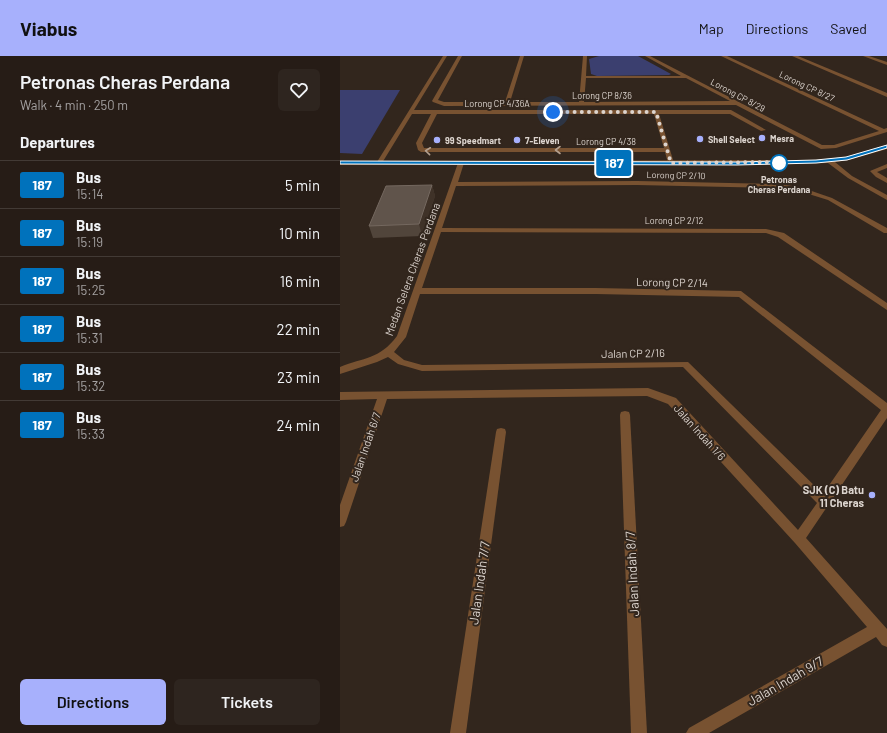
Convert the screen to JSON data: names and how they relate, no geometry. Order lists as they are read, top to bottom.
{
  "streets": {
    "street": [
      "Lorong CP 8/27",
      "Lorong CP 8/36",
      "Lorong CP 8/29",
      "Lorong CP 4/36A",
      "Lorong CP 4/38",
      "Lorong CP 2/10",
      "Lorong CP 2/12",
      "Medan Selera Cheras Perdana",
      "Lorong CP 2/14",
      "Jalan CP 2/16",
      "Jalan Indah 1/6",
      "Jalan Indah 6/7",
      "Jalan Indah 8/7",
      "Jalan Indah 7/7",
      "Jalan Indah 9/7"
    ]
  },
  "crossings": [
    ["Lorong CP 8/27", "Lorong CP 8/29"],
    ["Lorong CP 8/36", "Lorong CP 8/29"],
    ["Lorong CP 4/36A", "Lorong CP 4/38"],
    ["Lorong CP 2/10", "Medan Selera Cheras Perdana"],
    ["Lorong CP 2/12", "Medan Selera Cheras Perdana"],
    ["Medan Selera Cheras Perdana", "Lorong CP 2/14"],
    ["Medan Selera Cheras Perdana", "Jalan CP 2/16"],
    ["Jalan Indah 1/6", "Jalan Indah 6/7"],
    ["Jalan Indah 1/6", "Jalan Indah 9/7"]
  ],
  "places": [
    "Mesra",
    "Shell Select",
    "99 Speedmart",
    "7-Eleven",
    "Petronas Cheras Perdana",
    "SJK (C) Batu 11 Cheras"
  ],
  "lines": ["bus line 187"],
  "page": {
    "header": "Viabus",
    "nav": ["Map", "Directions", "Saved"],
    "heading": [
      ["Petronas Cheras Perdana", "Walk · 4 min · 250 m"],
      "Departures"
    ],
    "on_map": "187",
    "list": [
      {
        "mark": "187",
        "name": "Bus",
        "note": "15:14",
        "value": "5 min"
      },
      {
        "mark": "187",
        "name": "Bus",
        "note": "15:19",
        "value": "10 min"
      },
      {
        "mark": "187",
        "name": "Bus",
        "note": "15:25",
        "value": "16 min"
      },
      {
        "mark": "187",
        "name": "Bus",
        "note": "15:31",
        "value": "22 min"
      },
      {
        "mark": "187",
        "name": "Bus",
        "note": "15:32",
        "value": "23 min"
      },
      {
        "mark": "187",
        "name": "Bus",
        "note": "15:33",
        "value": "24 min"
      }
    ],
    "buttons": ["Directions", "Tickets"]
  }
}
